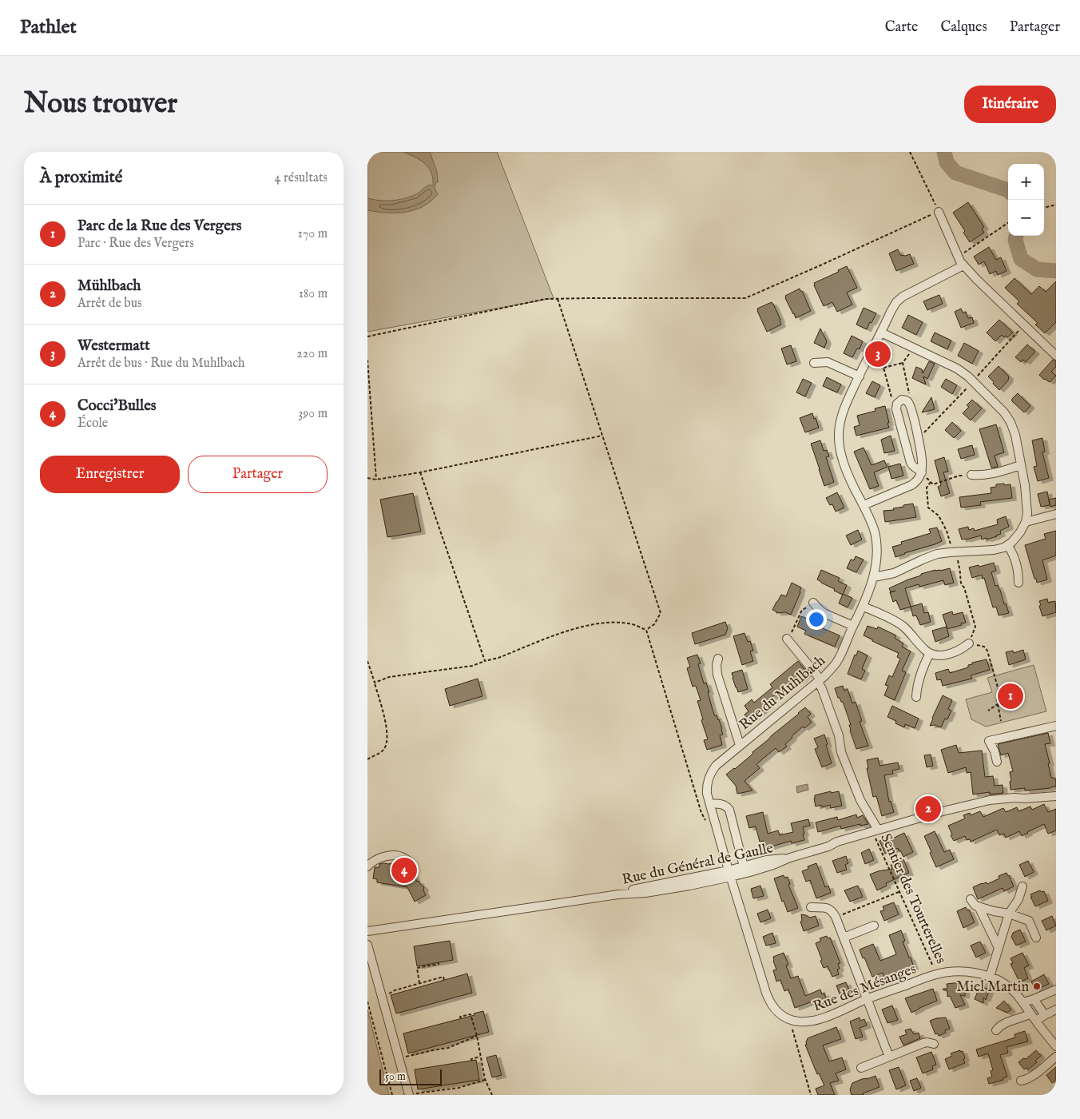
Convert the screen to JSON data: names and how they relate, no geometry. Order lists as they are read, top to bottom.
{
  "streets": {
    "street": ["Rue du Muhlbach", "Rue du Général de Gaulle", "Rue des Mésanges"],
    "path": ["Sentier des Tourterelles"]
  },
  "crossings": [
    ["Rue du Muhlbach", "Rue du Général de Gaulle"],
    ["Rue du Général de Gaulle", "Sentier des Tourterelles"],
    ["Sentier des Tourterelles", "Rue des Mésanges"]
  ],
  "places": ["Miel Martin"],
  "scale_bar": "50 m",
  "page": {
    "header": "Pathlet",
    "nav": ["Carte", "Calques", "Partager"],
    "buttons": [
      "Itinéraire",
      ["Enregistrer", "Partager"]
    ],
    "title": "Nous trouver",
    "heading": ["À proximité", "4 résultats"],
    "map_buttons": ["+", "−"],
    "list": [
      {
        "mark": "1",
        "name": "Parc de la Rue des Vergers",
        "note": "Parc · Rue des Vergers",
        "value": "170 m"
      },
      {
        "mark": "2",
        "name": "Mühlbach",
        "note": "Arrêt de bus",
        "value": "180 m"
      },
      {
        "mark": "3",
        "name": "Westermatt",
        "note": "Arrêt de bus · Rue du Muhlbach",
        "value": "220 m"
      },
      {
        "mark": "4",
        "name": "Cocci'Bulles",
        "note": "École",
        "value": "390 m"
      }
    ],
    "pins": [
      "3",
      "1",
      "2",
      "4"
    ],
    "scale": "50 m"
  }
}
